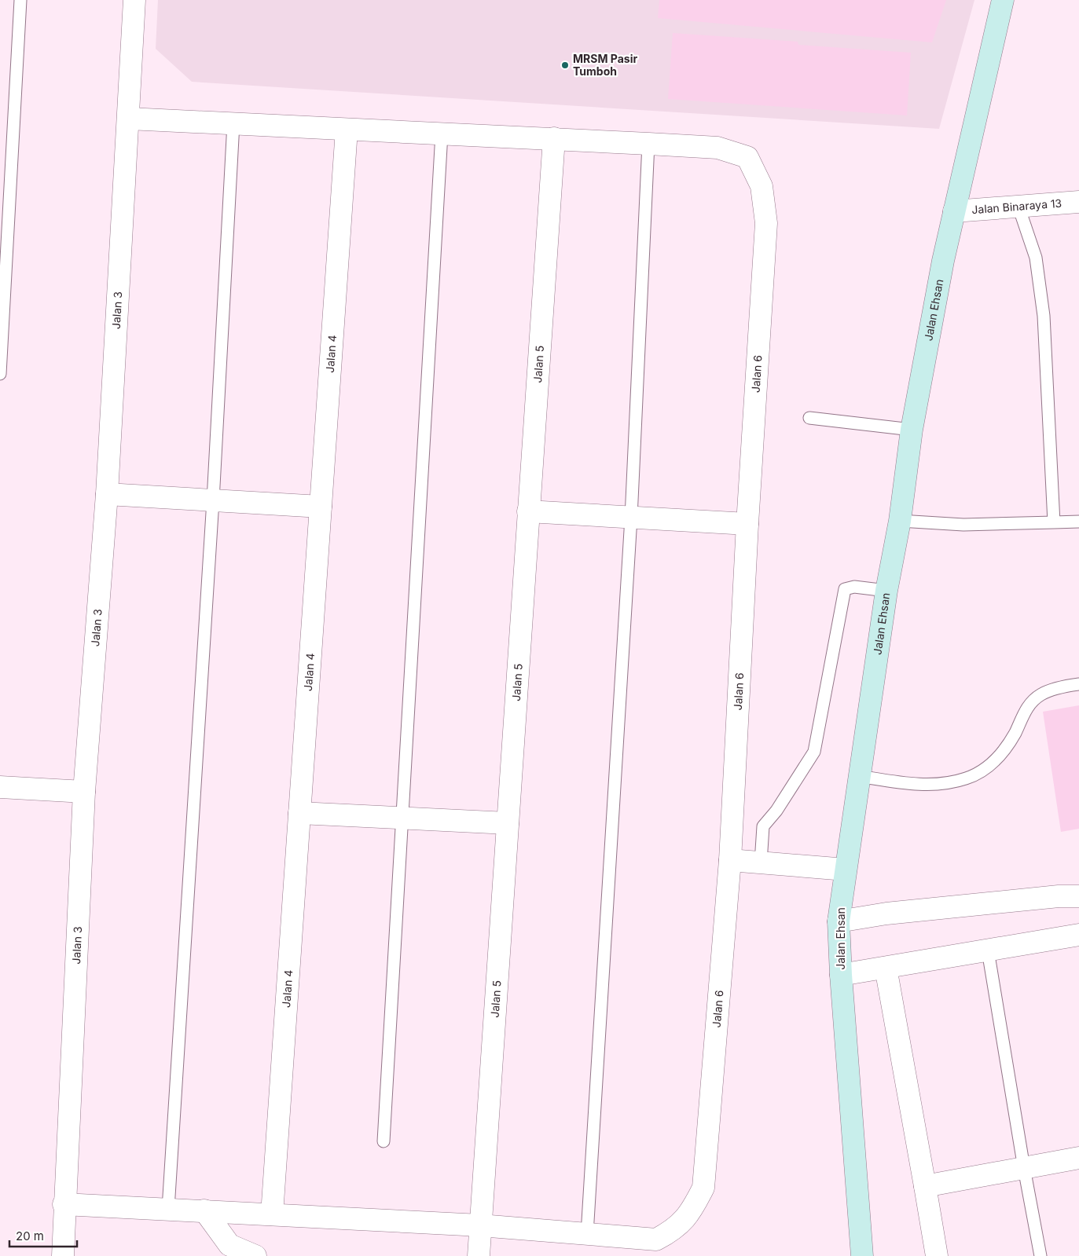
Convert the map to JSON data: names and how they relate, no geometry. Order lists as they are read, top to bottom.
{
  "streets": {
    "main road": ["Jalan Ehsan"],
    "street": [
      "Jalan Binaraya 13",
      "Jalan 3",
      "Jalan 4",
      "Jalan 5",
      "Jalan 6"
    ]
  },
  "crossings": [
    ["Jalan Binaraya 13", "Jalan Ehsan"],
    ["Jalan 3", "Jalan 6"],
    ["Jalan 4", "Jalan 6"],
    ["Jalan 5", "Jalan 6"]
  ],
  "places": ["MRSM Pasir Tumboh"],
  "scale_bar": "20 m"
}
